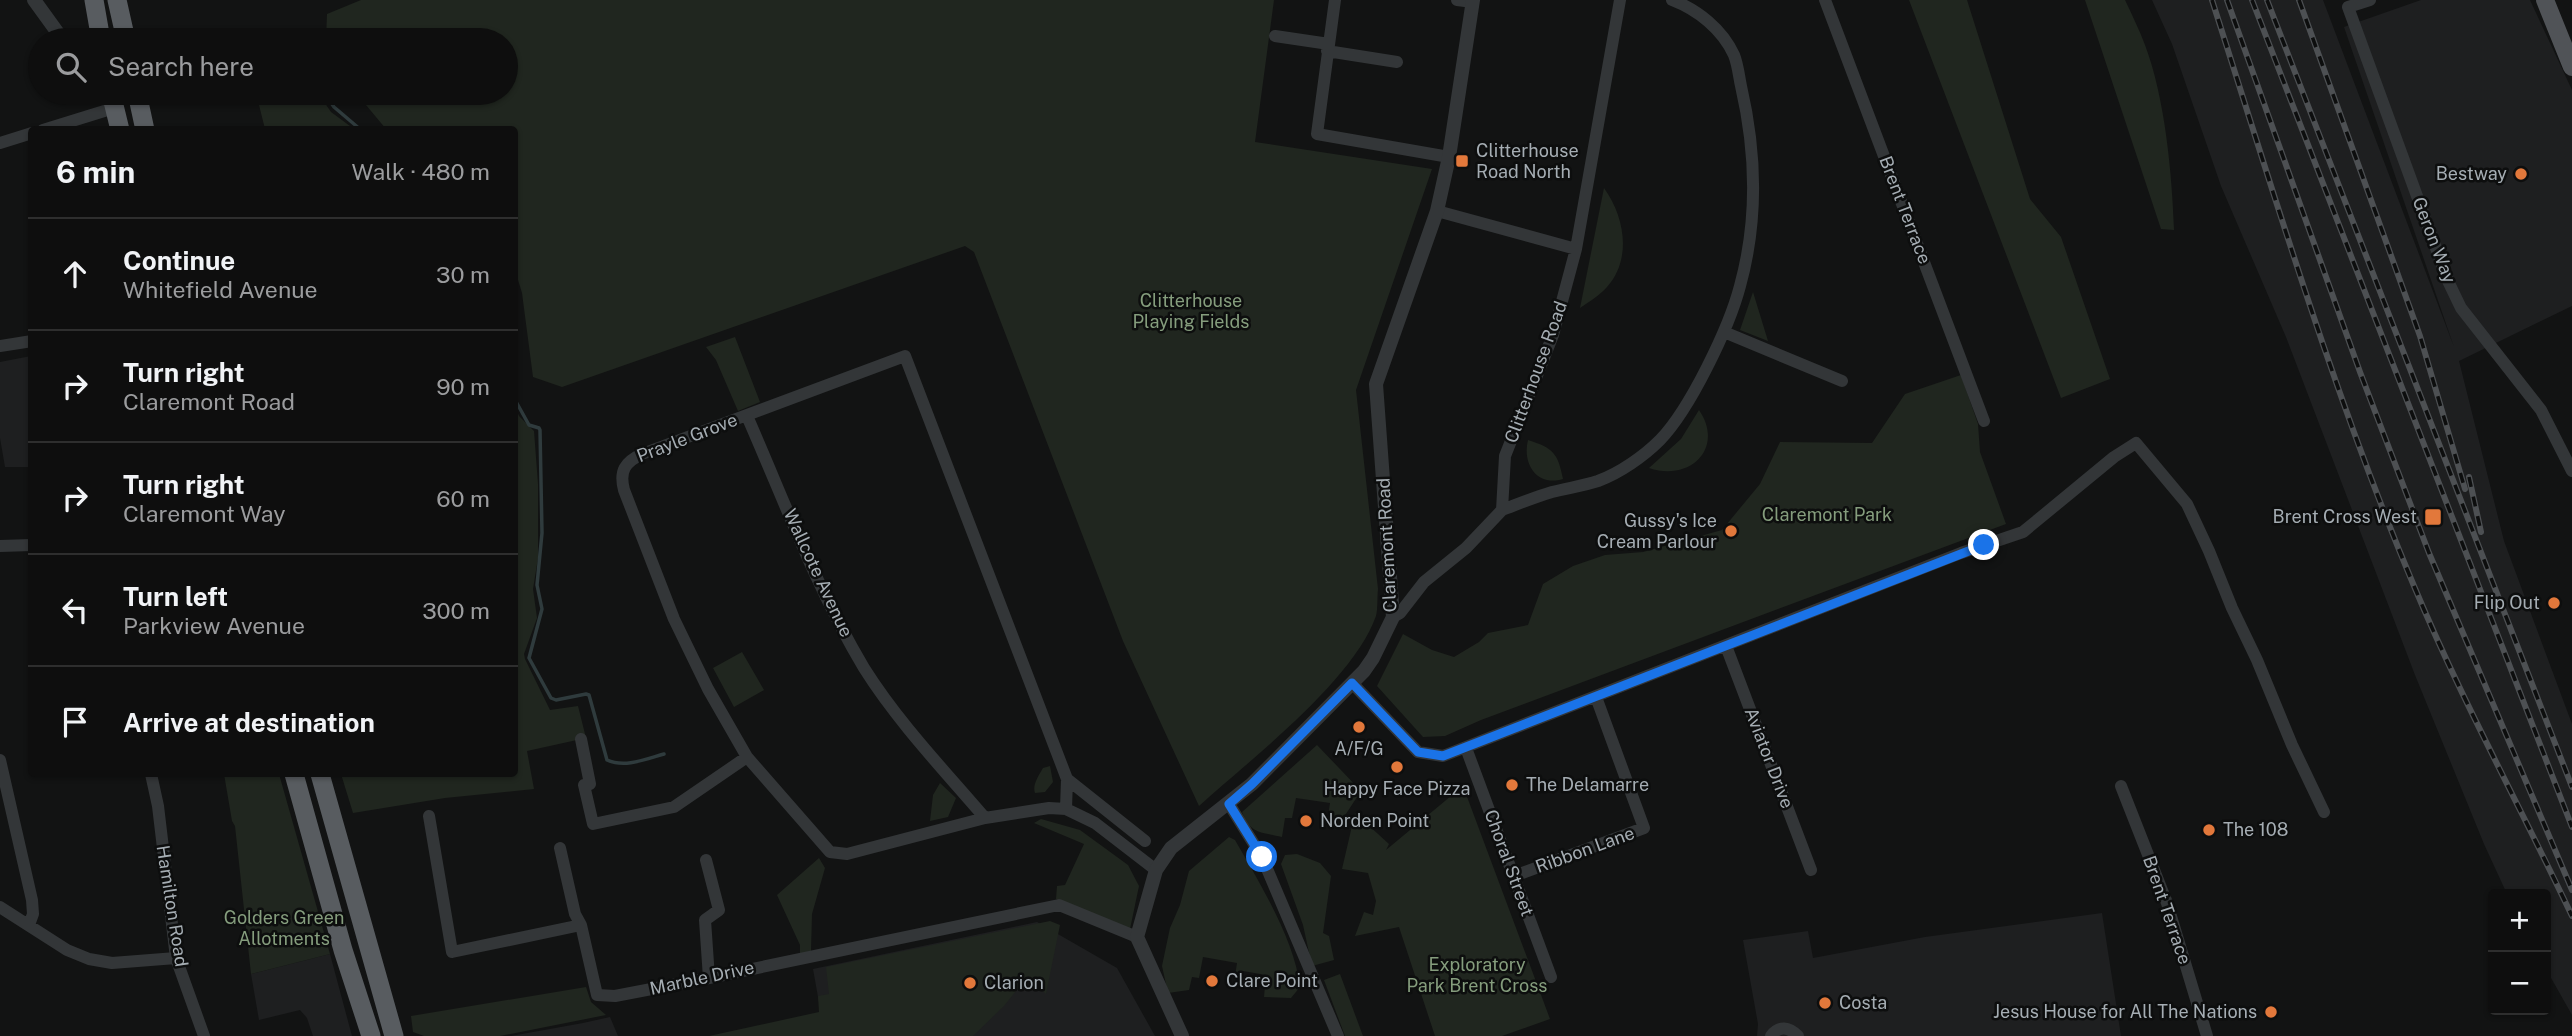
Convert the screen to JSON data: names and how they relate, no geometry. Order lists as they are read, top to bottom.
{
  "streets": {
    "street": [
      "Brent Terrace",
      "Geron Way",
      "Clitterhouse Road",
      "Prayle Grove",
      "Claremont Road",
      "Wallcote Avenue",
      "Aviator Drive",
      "Ribbon Lane",
      "Choral Street",
      "Hamilton Road",
      "Marble Drive"
    ]
  },
  "crossings": [
    ["Prayle Grove", "Claremont Road"],
    ["Prayle Grove", "Wallcote Avenue"],
    ["Claremont Road", "Marble Drive"],
    ["Ribbon Lane", "Choral Street"]
  ],
  "parks": [
    "Clitterhouse Playing Fields",
    "Claremont Park",
    "Golders Green Allotments",
    "Exploratory Park Brent Cross"
  ],
  "places": {
    "transit": ["Clitterhouse Road North", "Brent Cross West"],
    "other": [
      "Bestway",
      "Gussy's Ice Cream Parlour",
      "Flip Out",
      "A/F/G",
      "Happy Face Pizza",
      "The Delamarre",
      "Norden Point",
      "The 108",
      "Clare Point",
      "Clarion",
      "Costa",
      "Jesus House for All The Nations"
    ]
  },
  "page": {
    "search": "Search here",
    "heading": ["6 min", "Walk · 480 m"],
    "list": [
      ["Continue", "Whitefield Avenue", "30 m"],
      ["Turn right", "Claremont Road", "90 m"],
      ["Turn right", "Claremont Way", "60 m"],
      ["Turn left", "Parkview Avenue", "300 m"],
      "Arrive at destination"
    ],
    "map_buttons": ["+", "−"]
  }
}
